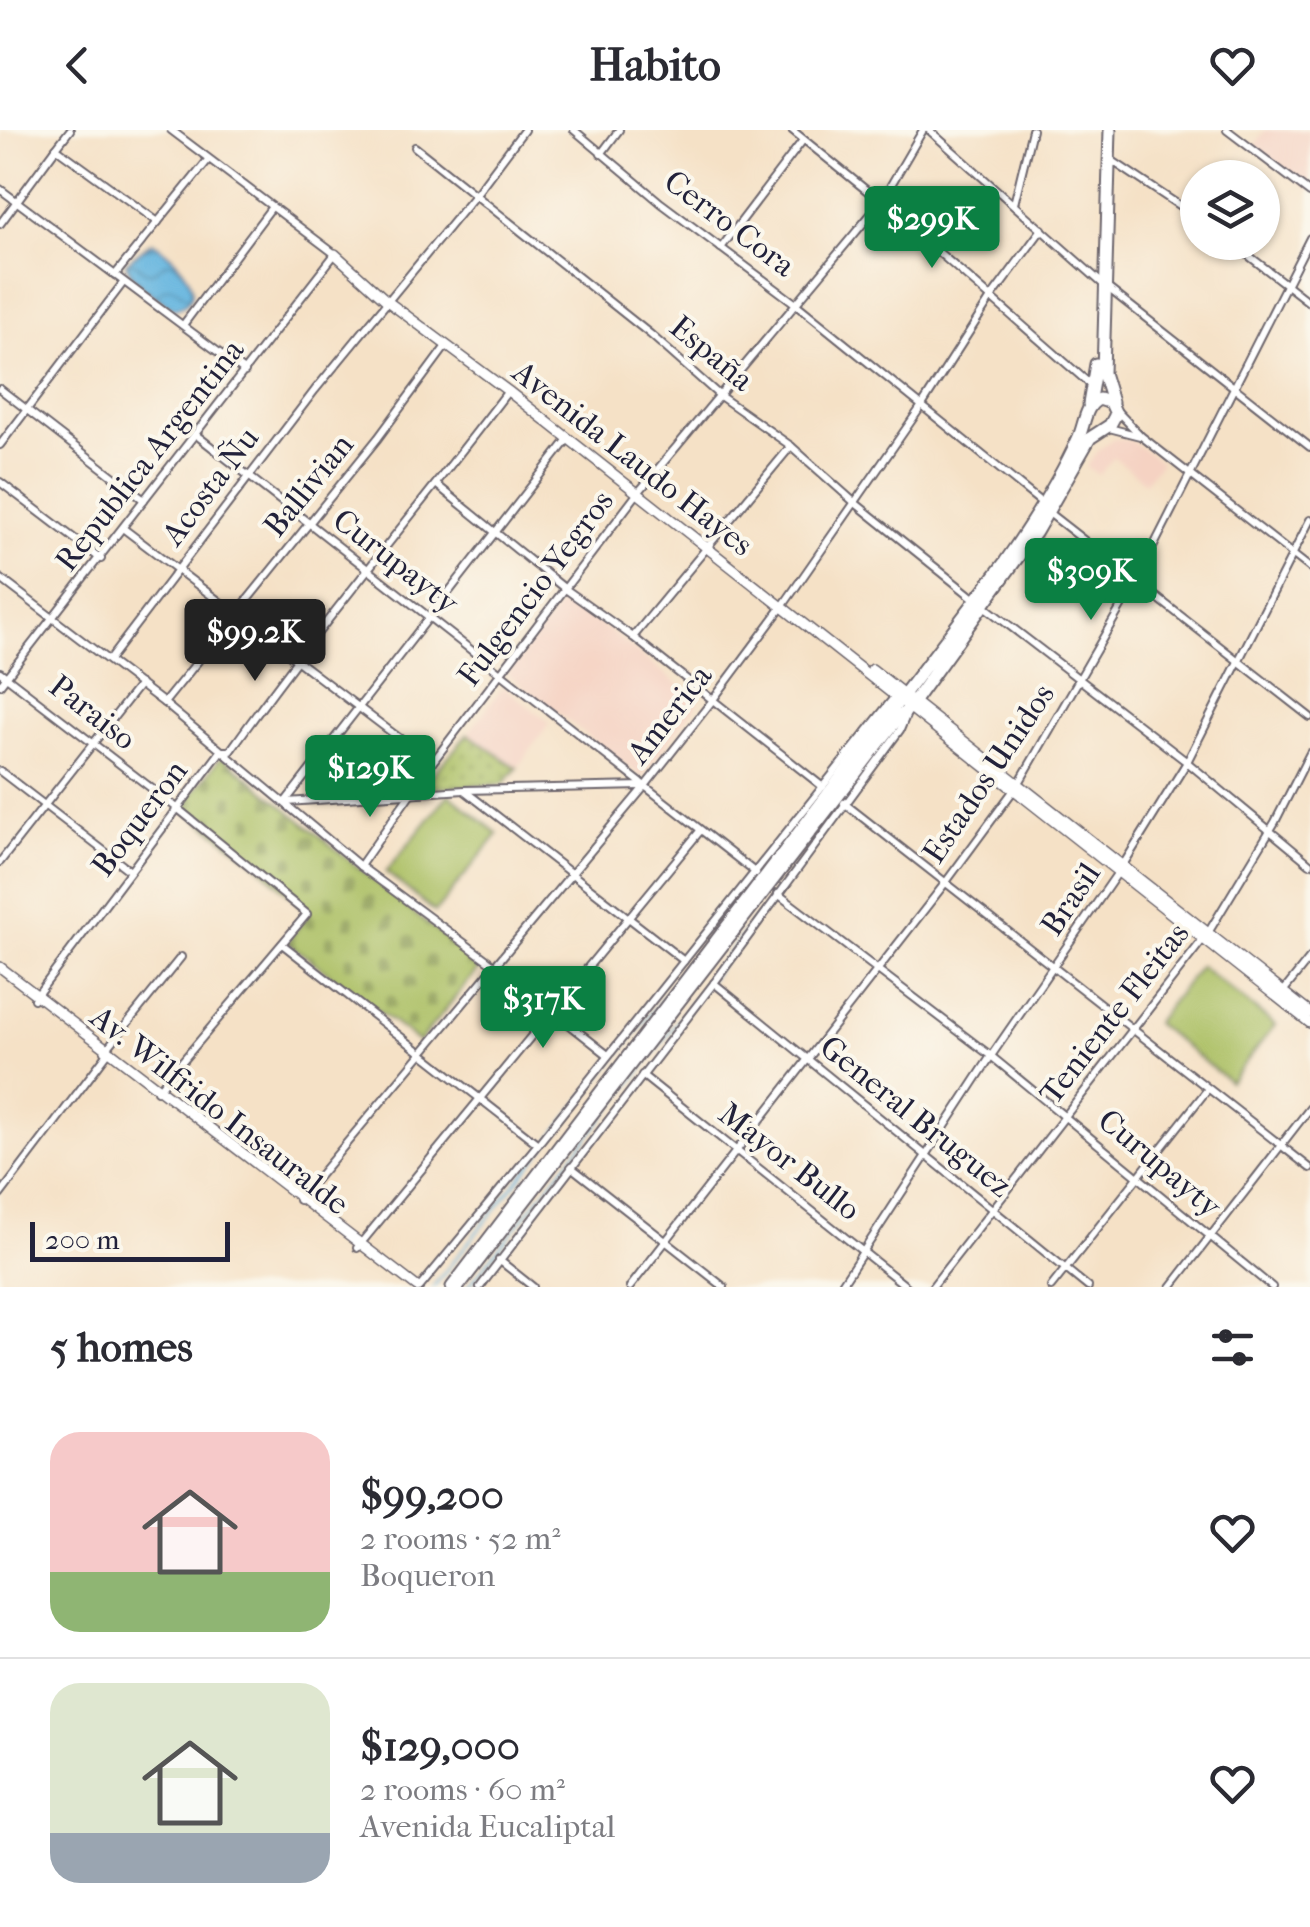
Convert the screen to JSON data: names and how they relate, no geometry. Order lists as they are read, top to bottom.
{
  "streets": {
    "street": [
      "Cerro Cora",
      "España",
      "Republica Argentina",
      "Avenida Laudo Hayes",
      "Ballivian",
      "Acosta Ñu",
      "Curupayty",
      "Fulgencio Yegros",
      "Paraiso",
      "America",
      "Estados Unidos",
      "Boqueron",
      "Brasil",
      "Teniente Fleitas",
      "Av. Wilfrido Insauralde",
      "General Bruguez",
      "Mayor Bullo"
    ]
  },
  "crossings": [
    ["Cerro Cora", "Fulgencio Yegros"],
    ["Cerro Cora", "America"],
    ["Cerro Cora", "Estados Unidos"],
    ["Cerro Cora", "Brasil"],
    ["España", "Acosta Ñu"],
    ["España", "Fulgencio Yegros"],
    ["España", "America"],
    ["España", "Estados Unidos"],
    ["España", "Brasil"],
    ["España", "Teniente Fleitas"],
    ["Republica Argentina", "Avenida Laudo Hayes"],
    ["Republica Argentina", "Curupayty"],
    ["Republica Argentina", "Paraiso"],
    ["Avenida Laudo Hayes", "Ballivian"],
    ["Avenida Laudo Hayes", "Acosta Ñu"],
    ["Avenida Laudo Hayes", "Fulgencio Yegros"],
    ["Avenida Laudo Hayes", "America"],
    ["Avenida Laudo Hayes", "Boqueron"],
    ["Ballivian", "Curupayty"],
    ["Acosta Ñu", "Curupayty"],
    ["Curupayty", "Fulgencio Yegros"],
    ["Curupayty", "America"],
    ["Curupayty", "Estados Unidos"],
    ["Curupayty", "Boqueron"],
    ["Curupayty", "Brasil"],
    ["Curupayty", "Teniente Fleitas"],
    ["Paraiso", "Boqueron"],
    ["America", "Av. Wilfrido Insauralde"],
    ["Estados Unidos", "General Bruguez"],
    ["Estados Unidos", "Mayor Bullo"],
    ["Boqueron", "Av. Wilfrido Insauralde"],
    ["Brasil", "General Bruguez"],
    ["Brasil", "Mayor Bullo"],
    ["Teniente Fleitas", "General Bruguez"]
  ],
  "scale_bar": "200 m",
  "page": {
    "header": "Habito",
    "price": [
      "$299K",
      "$309K",
      "$99.2K",
      "$129K",
      "$317K"
    ],
    "scale": "200 m",
    "heading": "5 homes",
    "list": [
      {
        "name": "$99,200",
        "note": "2 rooms · 52 m² · Boqueron"
      },
      {
        "name": "$129,000",
        "note": "2 rooms · 60 m² · Avenida Eucaliptal"
      }
    ]
  }
}
